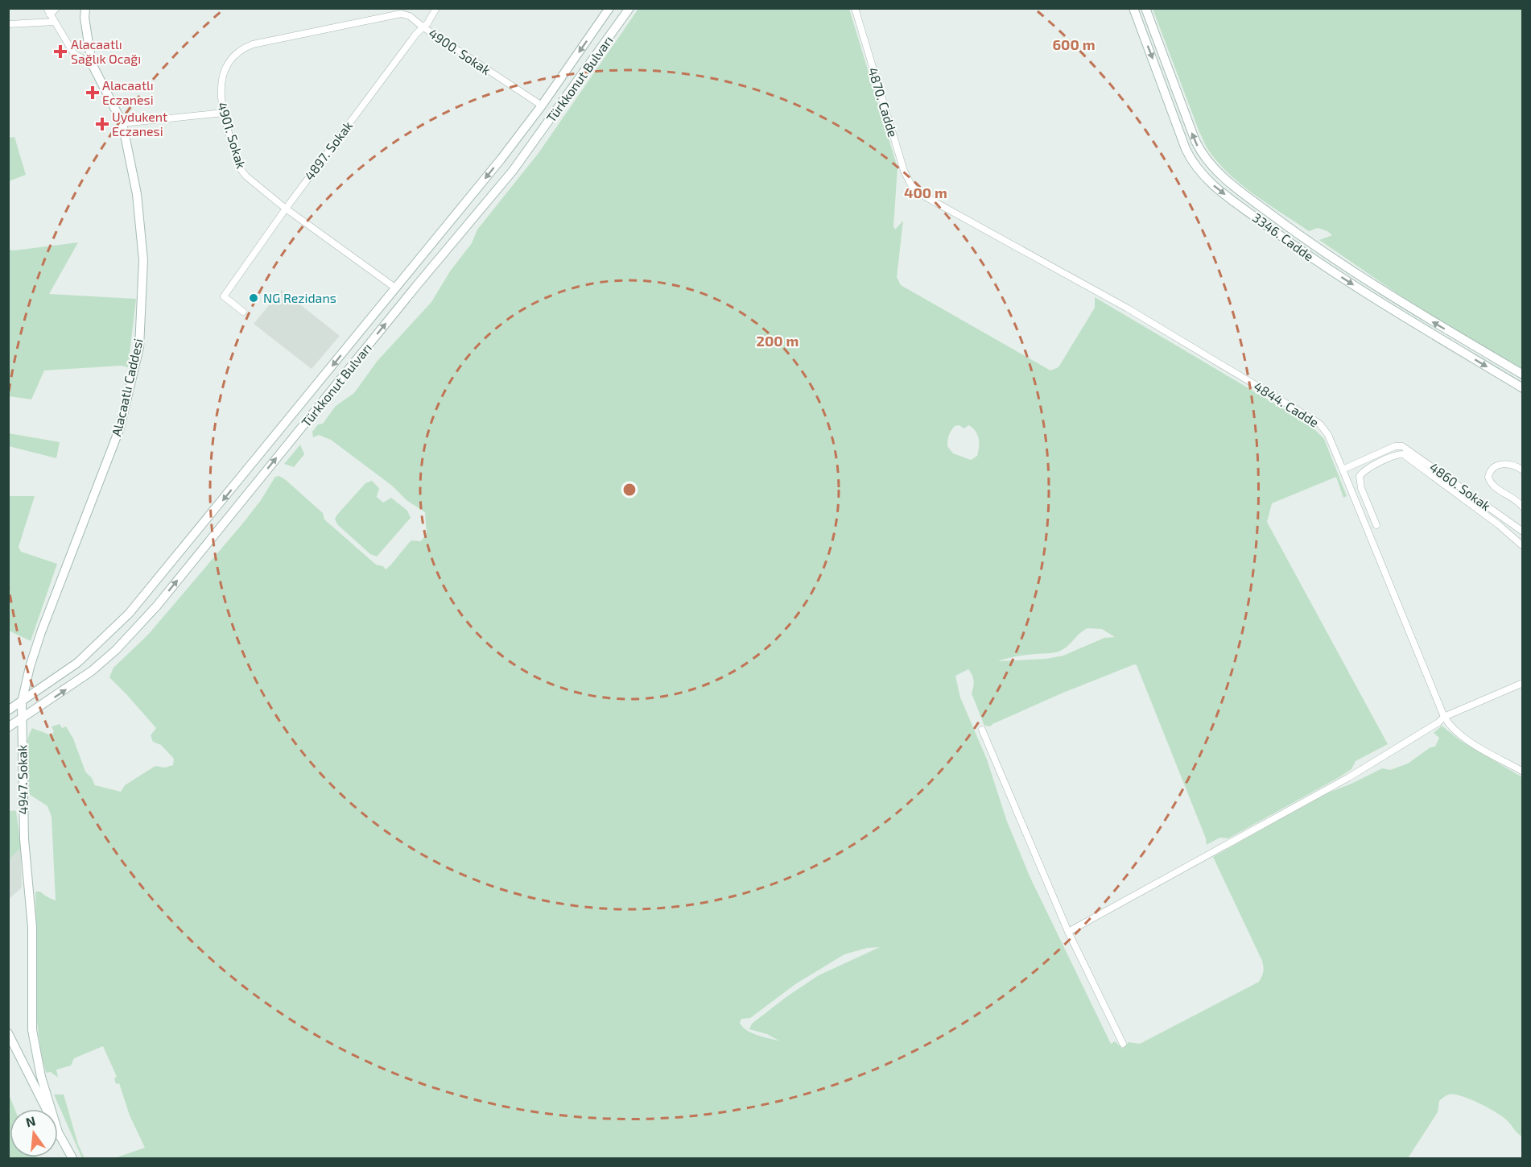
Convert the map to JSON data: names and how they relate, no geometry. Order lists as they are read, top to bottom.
{
  "streets": {
    "street": [
      "4900. Sokak",
      "Türkkonut Bulvarı",
      "4870. Cadde",
      "4901. Sokak",
      "4897. Sokak",
      "3346. Cadde",
      "Alacaatlı Caddesi",
      "4844. Cadde",
      "4860. Sokak",
      "4947. Sokak"
    ]
  },
  "crossings": [
    ["4900. Sokak", "Türkkonut Bulvarı"],
    ["4900. Sokak", "4901. Sokak"],
    ["4900. Sokak", "4897. Sokak"],
    ["Türkkonut Bulvarı", "4901. Sokak"],
    ["Türkkonut Bulvarı", "Alacaatlı Caddesi"],
    ["Türkkonut Bulvarı", "4947. Sokak"],
    ["4870. Cadde", "4844. Cadde"],
    ["4901. Sokak", "4897. Sokak"],
    ["Alacaatlı Caddesi", "4947. Sokak"],
    ["4844. Cadde", "4860. Sokak"]
  ],
  "places": {
    "health": ["Alacaatlı Sağlık Ocağı", "Alacaatlı Eczanesi", "Uydukent Eczanesi"],
    "other": ["NG Rezidans"]
  },
  "north": "top",
  "rings": ["600 m", "400 m", "200 m"]
}
